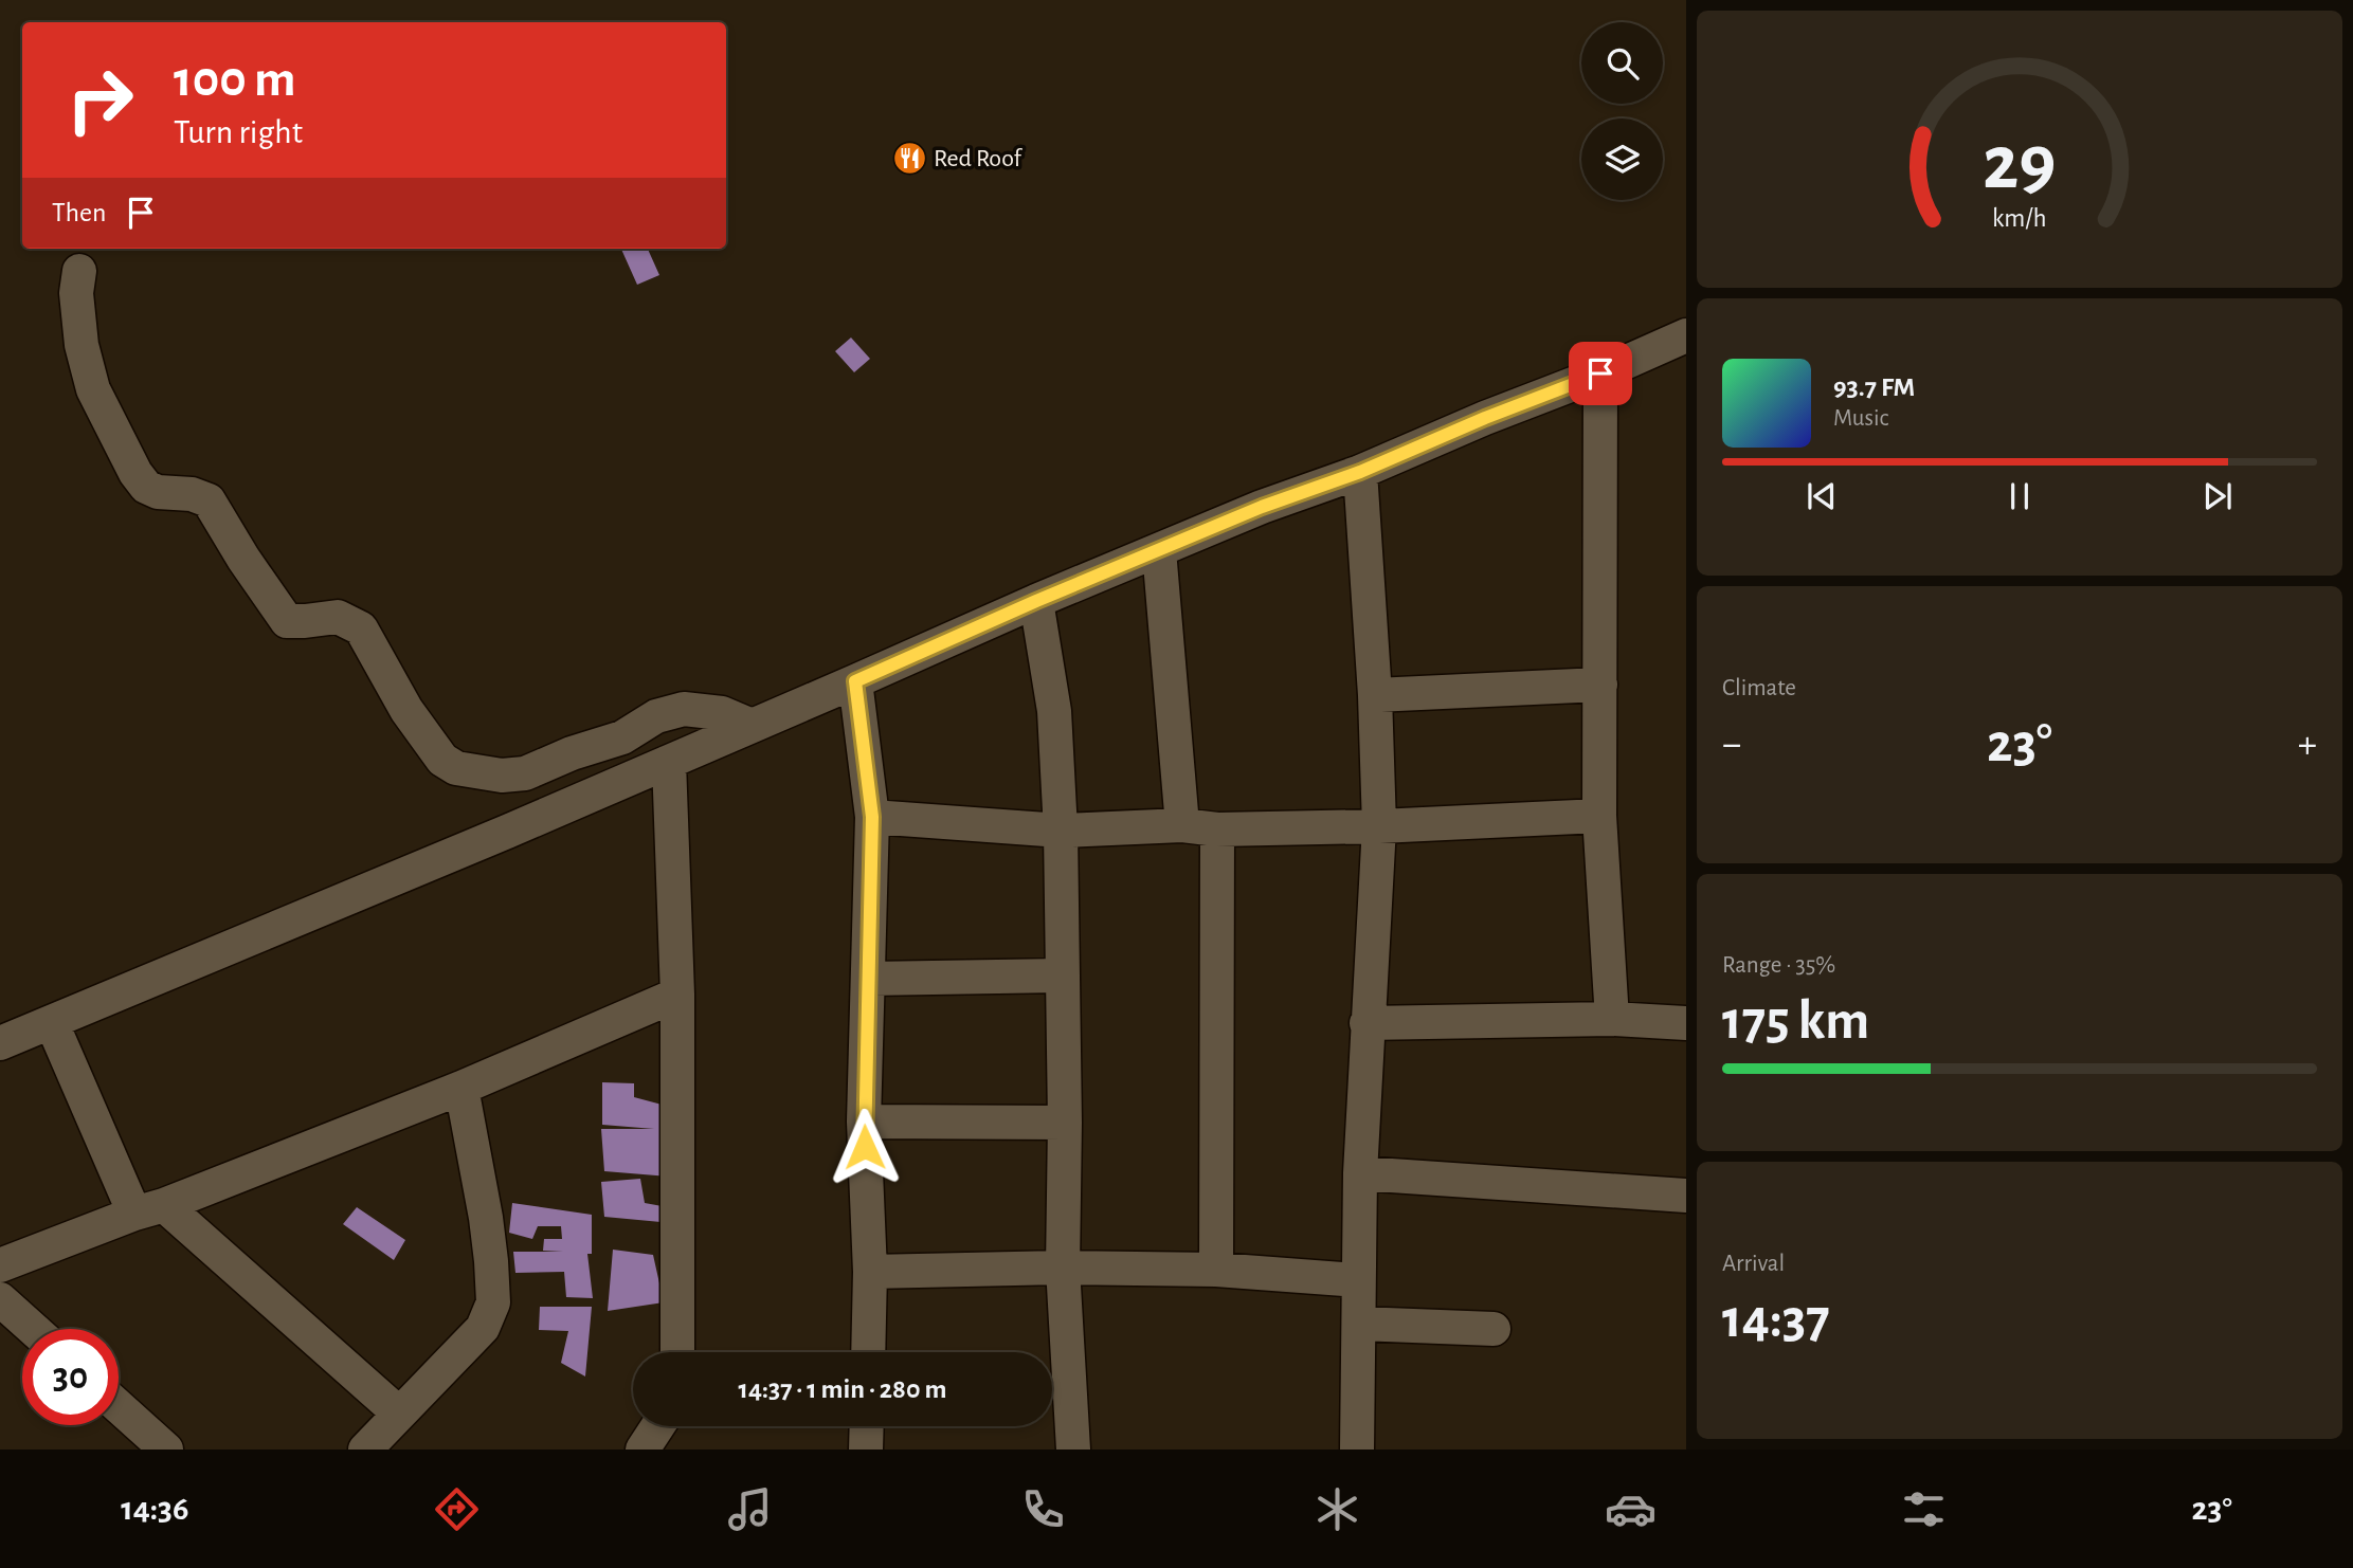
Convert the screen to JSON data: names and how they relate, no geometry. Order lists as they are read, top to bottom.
{
  "places": {
    "restaurant": ["Red Roof"]
  },
  "page": {
    "turn": ["100 m", "Turn right"],
    "then": "Then",
    "song": ["93.7 FM", "Music"],
    "tile": [
      "Climate",
      ["Range · 35%", "175 km"],
      ["Arrival", "14:37"]
    ],
    "heat": ["−", "23°", "+"],
    "limit": "30",
    "trip": "14:37 · 1 min · 280 m",
    "tabs": ["14:36", "23°"],
    "gauge": ["29", "km/h"]
  }
}
